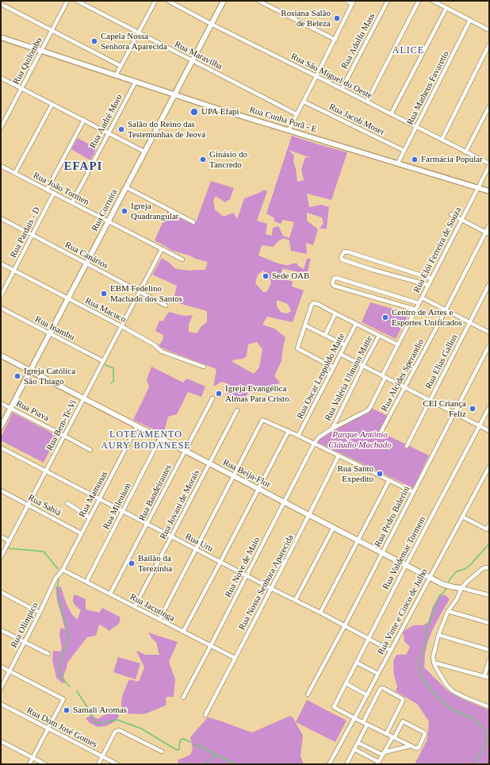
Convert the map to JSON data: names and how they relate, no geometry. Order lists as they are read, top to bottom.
{
  "streets": {
    "street": [
      "Rua Adolfo Mass",
      "Rua Maravilha",
      "Rua Quilombo",
      "Rua São Miguel do Oeste",
      "Rua Matheus Favaretto",
      "Rua Cunha Porã - E",
      "Rua Jacob Moser",
      "Rua André Moro",
      "Rua João Tormen",
      "Rua Corruíra",
      "Rua Pardais - D",
      "Rua Elói Ferreira de Souza",
      "Rua Canários",
      "Rua Macuco",
      "Rua Inambu",
      "Rua Elias Gallon",
      "Rua Alcides Sperandio",
      "Rua Oscar Leopoldo Matte",
      "Rua Valéria Ulmann Matte",
      "Rua Piava",
      "Rua Bem-Te-Vi",
      "Rua Beija-Flor",
      "Rua Bandeirantes",
      "Rua Mamonas",
      "Rua Jovani de Morais",
      "Rua Sabiá",
      "Rua Milenium",
      "Rua Pedro Balerini",
      "Rua Uru",
      "Rua Valdemar Tormem",
      "Rua Nove de Maio",
      "Rua Nossa Senhora Aparecida",
      "Rua Jacutinga",
      "Rua Vinte e Cinco de Julho",
      "Rua Olímpico",
      "Rua Dom José Gomes"
    ]
  },
  "crossings": [
    ["Rua Adolfo Mass", "Rua São Miguel do Oeste"],
    ["Rua Maravilha", "Rua Corruíra"],
    ["Rua Quilombo", "Rua Cunha Porã - E"],
    ["Rua São Miguel do Oeste", "Rua Matheus Favaretto"],
    ["Rua São Miguel do Oeste", "Rua Corruíra"],
    ["Rua São Miguel do Oeste", "Rua Elói Ferreira de Souza"],
    ["Rua Matheus Favaretto", "Rua Cunha Porã - E"],
    ["Rua Matheus Favaretto", "Rua Jacob Moser"],
    ["Rua Cunha Porã - E", "Rua André Moro"],
    ["Rua Cunha Porã - E", "Rua Corruíra"],
    ["Rua Cunha Porã - E", "Rua Elói Ferreira de Souza"],
    ["Rua André Moro", "Rua João Tormen"],
    ["Rua João Tormen", "Rua Corruíra"],
    ["Rua João Tormen", "Rua Pardais - D"],
    ["Rua João Tormen", "Rua Bem-Te-Vi"],
    ["Rua Corruíra", "Rua Canários"],
    ["Rua Corruíra", "Rua Macuco"],
    ["Rua Corruíra", "Rua Inambu"],
    ["Rua Corruíra", "Rua Piava"],
    ["Rua Corruíra", "Rua Beija-Flor"],
    ["Rua Pardais - D", "Rua Canários"],
    ["Rua Pardais - D", "Rua Macuco"],
    ["Rua Elói Ferreira de Souza", "Rua Valéria Ulmann Matte"],
    ["Rua Elói Ferreira de Souza", "Rua Nove de Maio"],
    ["Rua Canários", "Rua Bem-Te-Vi"],
    ["Rua Macuco", "Rua Bem-Te-Vi"],
    ["Rua Inambu", "Rua Bem-Te-Vi"],
    ["Rua Piava", "Rua Bem-Te-Vi"],
    ["Rua Bem-Te-Vi", "Rua Beija-Flor"],
    ["Rua Bem-Te-Vi", "Rua Sabiá"],
    ["Rua Bem-Te-Vi", "Rua Uru"],
    ["Rua Beija-Flor", "Rua Bandeirantes"],
    ["Rua Beija-Flor", "Rua Mamonas"],
    ["Rua Beija-Flor", "Rua Jovani de Morais"],
    ["Rua Beija-Flor", "Rua Milenium"],
    ["Rua Beija-Flor", "Rua Pedro Balerini"],
    ["Rua Beija-Flor", "Rua Valdemar Tormem"],
    ["Rua Beija-Flor", "Rua Nove de Maio"],
    ["Rua Beija-Flor", "Rua Nossa Senhora Aparecida"],
    ["Rua Beija-Flor", "Rua Vinte e Cinco de Julho"],
    ["Rua Bandeirantes", "Rua Uru"],
    ["Rua Bandeirantes", "Rua Jacutinga"],
    ["Rua Mamonas", "Rua Sabiá"],
    ["Rua Mamonas", "Rua Uru"],
    ["Rua Mamonas", "Rua Jacutinga"],
    ["Rua Mamonas", "Rua Olímpico"],
    ["Rua Jovani de Morais", "Rua Uru"],
    ["Rua Jovani de Morais", "Rua Jacutinga"],
    ["Rua Milenium", "Rua Uru"],
    ["Rua Milenium", "Rua Jacutinga"],
    ["Rua Pedro Balerini", "Rua Uru"],
    ["Rua Uru", "Rua Valdemar Tormem"],
    ["Rua Uru", "Rua Nove de Maio"],
    ["Rua Uru", "Rua Nossa Senhora Aparecida"],
    ["Rua Uru", "Rua Vinte e Cinco de Julho"],
    ["Rua Valdemar Tormem", "Rua Vinte e Cinco de Julho"],
    ["Rua Nove de Maio", "Rua Jacutinga"],
    ["Rua Nossa Senhora Aparecida", "Rua Jacutinga"],
    ["Rua Jacutinga", "Rua Olímpico"]
  ],
  "districts": ["ALICE", "EFAPI", "LOTEAMENTO AURY BODANESE"],
  "parks": ["Parque Antônio Cláudio Machado"],
  "places": [
    "Rosiana Salão de Beleza",
    "Capela Nossa Senhora Aparecida",
    "UPA Efapi",
    "Salão do Reino das Testemunhas de Jeová",
    "Ginásio do Tancredo",
    "Farmácia Popular",
    "Igreja Quadrangular",
    "Sede OAB",
    "EBM Fedelino Machado dos Santos",
    "Centro de Artes e Esportes Unificados",
    "Igreja Católica São Thiago",
    "Igreja Evangélica Almas Para Cristo.",
    "CEI Criança Feliz",
    "Rua Santo Expedito",
    "Bailão da Terezinha",
    "Samali Aromas"
  ]
}
